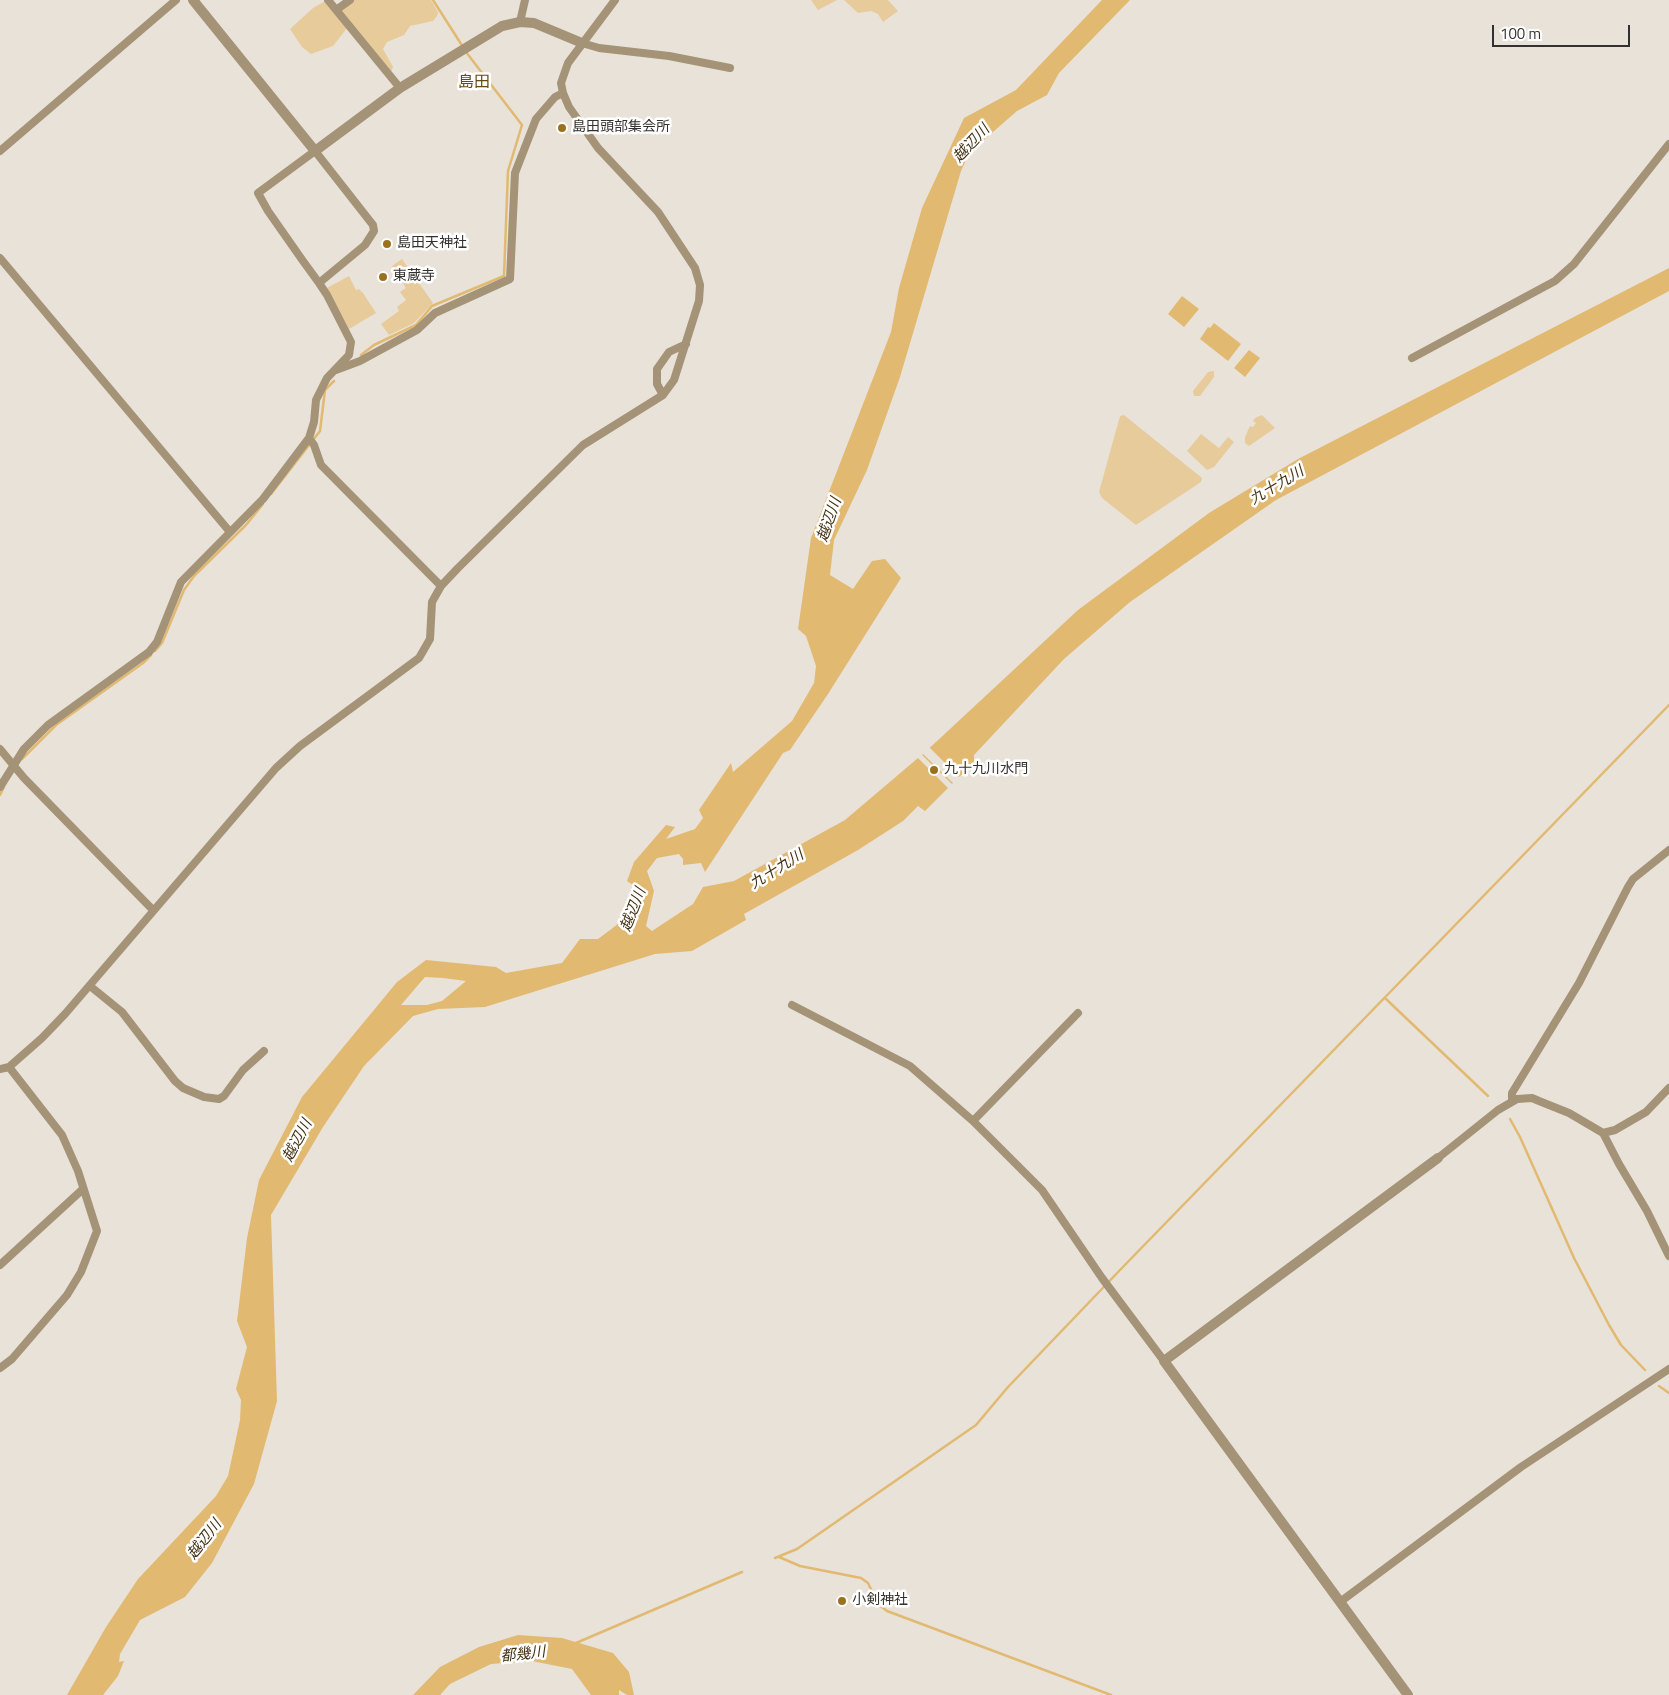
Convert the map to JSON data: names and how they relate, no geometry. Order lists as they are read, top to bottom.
{
  "districts": ["島田"],
  "water": ["越辺川", "九十九川", "都幾川"],
  "places": [
    "島田頭部集会所",
    "島田天神社",
    "東蔵寺",
    "九十九川水門",
    "小剣神社"
  ],
  "scale_bar": "100 m"
}
